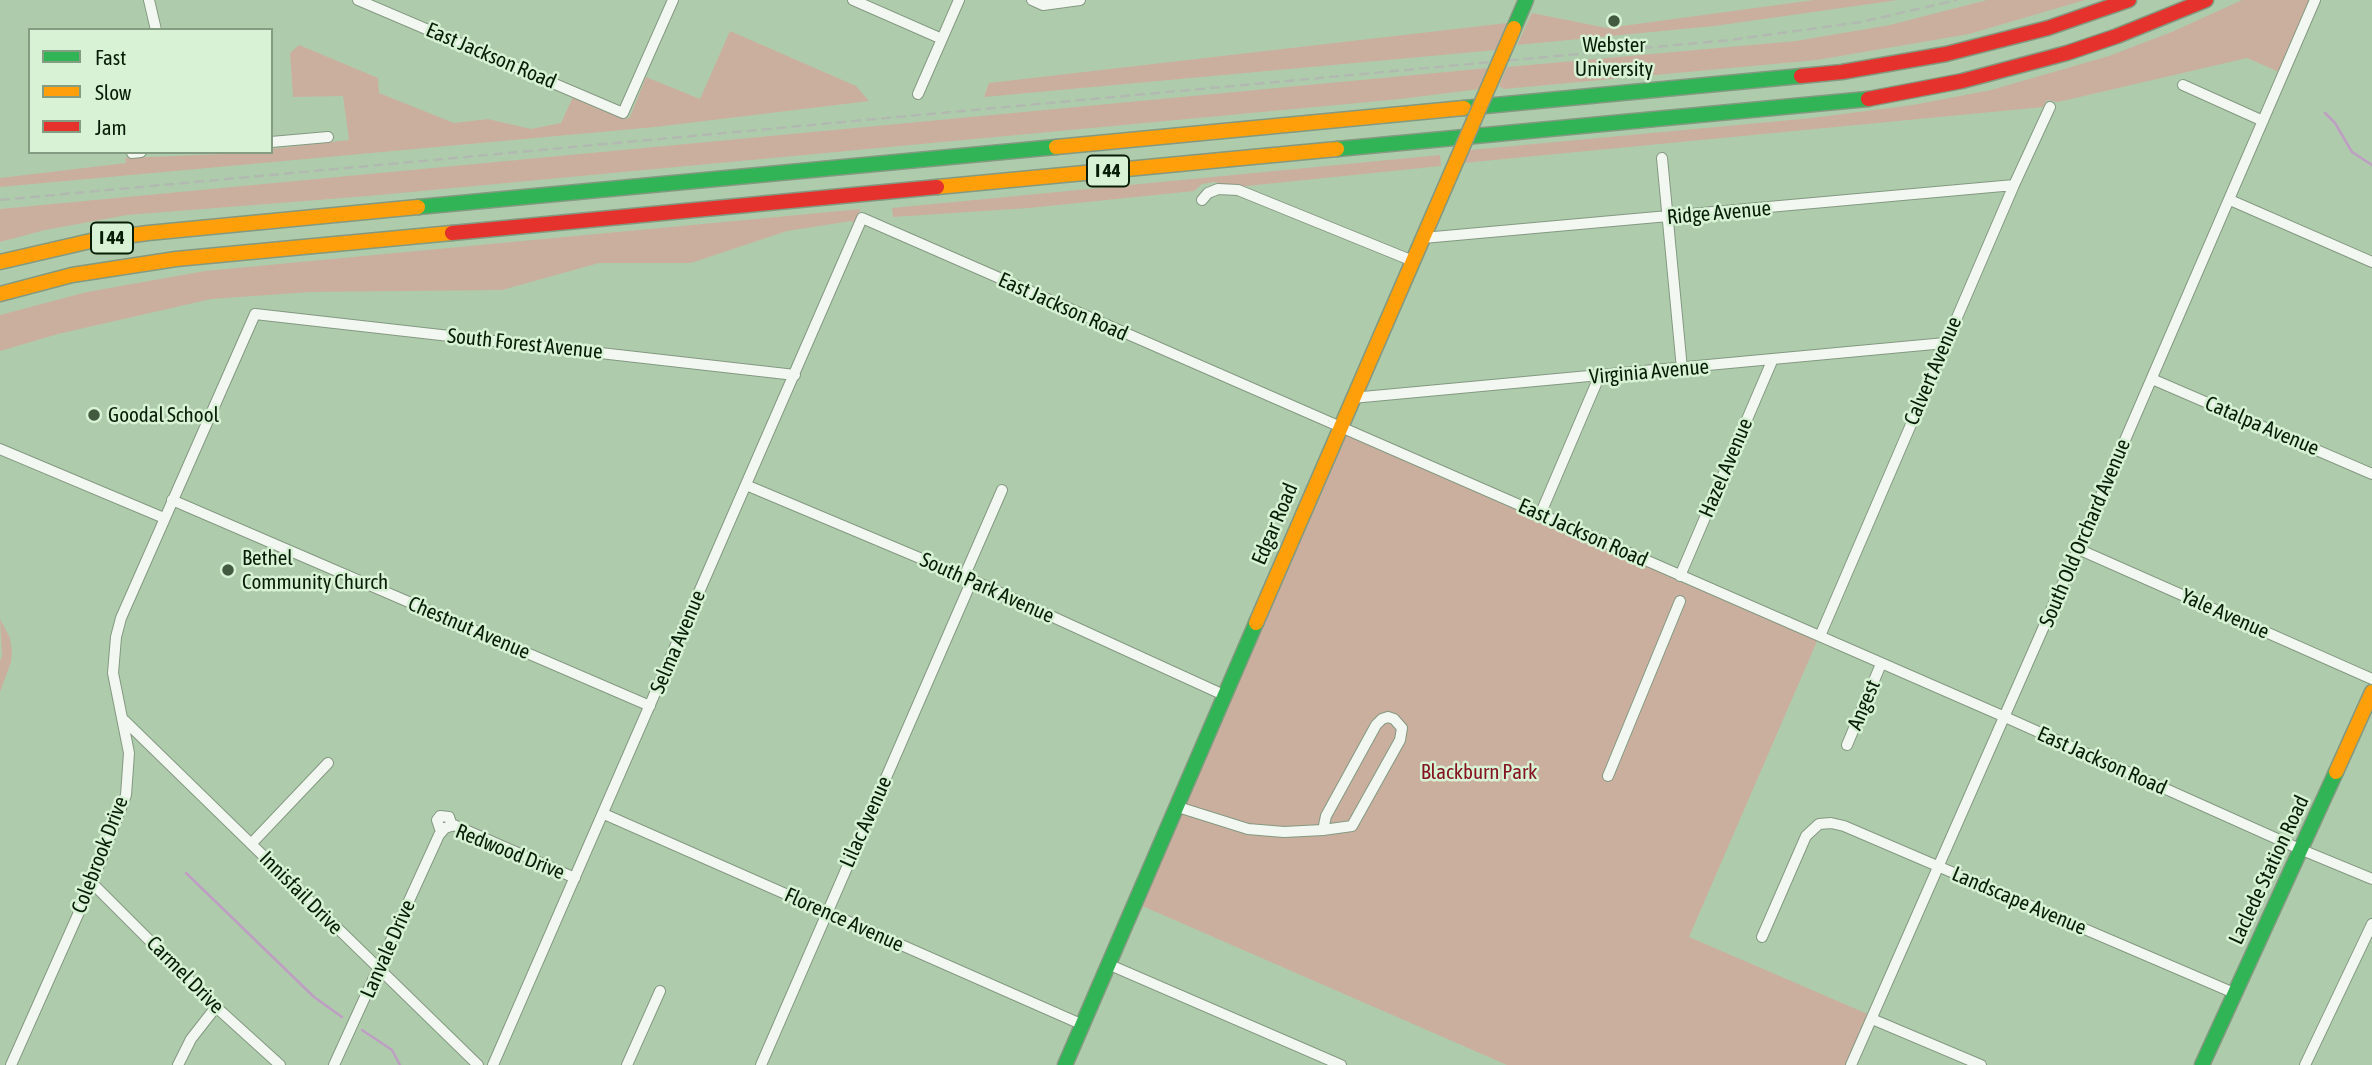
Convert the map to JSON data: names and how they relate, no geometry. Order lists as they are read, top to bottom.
{
  "streets": {
    "main road": ["I 44", "Edgar Road", "Laclede Station Road"],
    "street": [
      "East Jackson Road",
      "Ridge Avenue",
      "South Forest Avenue",
      "Calvert Avenue",
      "Virginia Avenue",
      "Catalpa Avenue",
      "Hazel Avenue",
      "South Old Orchard Avenue",
      "South Park Avenue",
      "Yale Avenue",
      "Chestnut Avenue",
      "Selma Avenue",
      "Angest",
      "Lilac Avenue",
      "Redwood Drive",
      "Colebrook Drive",
      "Innisfail Drive",
      "Landscape Avenue",
      "Florence Avenue",
      "Lanvale Drive",
      "Carmel Drive"
    ]
  },
  "crossings": [
    ["East Jackson Road", "Calvert Avenue"],
    ["East Jackson Road", "Hazel Avenue"],
    ["East Jackson Road", "Edgar Road"],
    ["East Jackson Road", "South Old Orchard Avenue"],
    ["East Jackson Road", "Selma Avenue"],
    ["East Jackson Road", "Angest"],
    ["East Jackson Road", "Laclede Station Road"],
    ["Ridge Avenue", "Calvert Avenue"],
    ["Ridge Avenue", "Edgar Road"],
    ["South Forest Avenue", "Chestnut Avenue"],
    ["South Forest Avenue", "Selma Avenue"],
    ["South Forest Avenue", "Colebrook Drive"],
    ["Calvert Avenue", "Virginia Avenue"],
    ["Virginia Avenue", "Hazel Avenue"],
    ["Virginia Avenue", "Edgar Road"],
    ["Catalpa Avenue", "South Old Orchard Avenue"],
    ["Edgar Road", "South Park Avenue"],
    ["Edgar Road", "Florence Avenue"],
    ["South Old Orchard Avenue", "Yale Avenue"],
    ["South Old Orchard Avenue", "Landscape Avenue"],
    ["South Park Avenue", "Selma Avenue"],
    ["South Park Avenue", "Lilac Avenue"],
    ["Chestnut Avenue", "Selma Avenue"],
    ["Chestnut Avenue", "Colebrook Drive"],
    ["Selma Avenue", "Redwood Drive"],
    ["Selma Avenue", "Florence Avenue"],
    ["Lilac Avenue", "Florence Avenue"],
    ["Redwood Drive", "Lanvale Drive"],
    ["Colebrook Drive", "Innisfail Drive"],
    ["Colebrook Drive", "Carmel Drive"],
    ["Laclede Station Road", "Landscape Avenue"],
    ["Innisfail Drive", "Lanvale Drive"]
  ],
  "parks": ["Blackburn Park"],
  "places": ["Webster University", "Goodal School", "Bethel Community Church"],
  "legend": ["Fast", "Slow", "Jam"]
}
